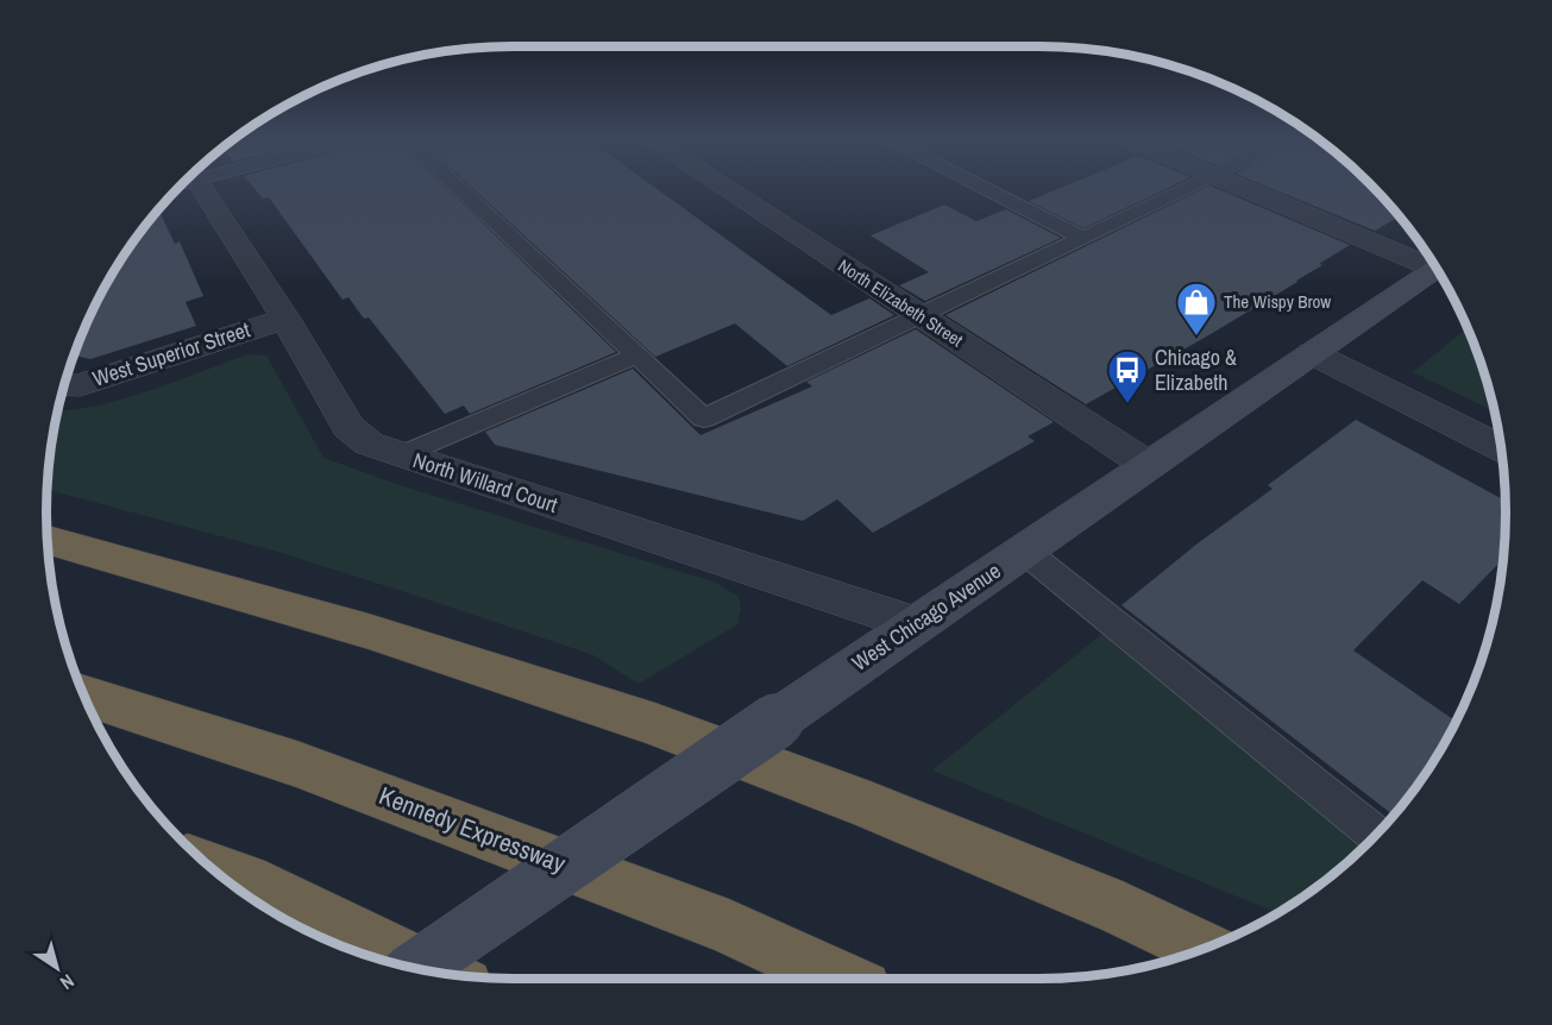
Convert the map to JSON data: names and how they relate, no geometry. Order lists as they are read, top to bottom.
{
  "streets": {
    "highway": ["Kennedy Expressway"],
    "main road": ["West Chicago Avenue"],
    "street": ["North Elizabeth Street", "West Superior Street", "North Willard Court"]
  },
  "crossings": [
    ["North Elizabeth Street", "West Chicago Avenue"],
    ["West Superior Street", "North Willard Court"],
    ["North Willard Court", "West Chicago Avenue"]
  ],
  "places": {
    "shop": ["The Wispy Brow"],
    "bus stop": ["Chicago & Elizabeth"]
  },
  "north": "bottom right"
}
